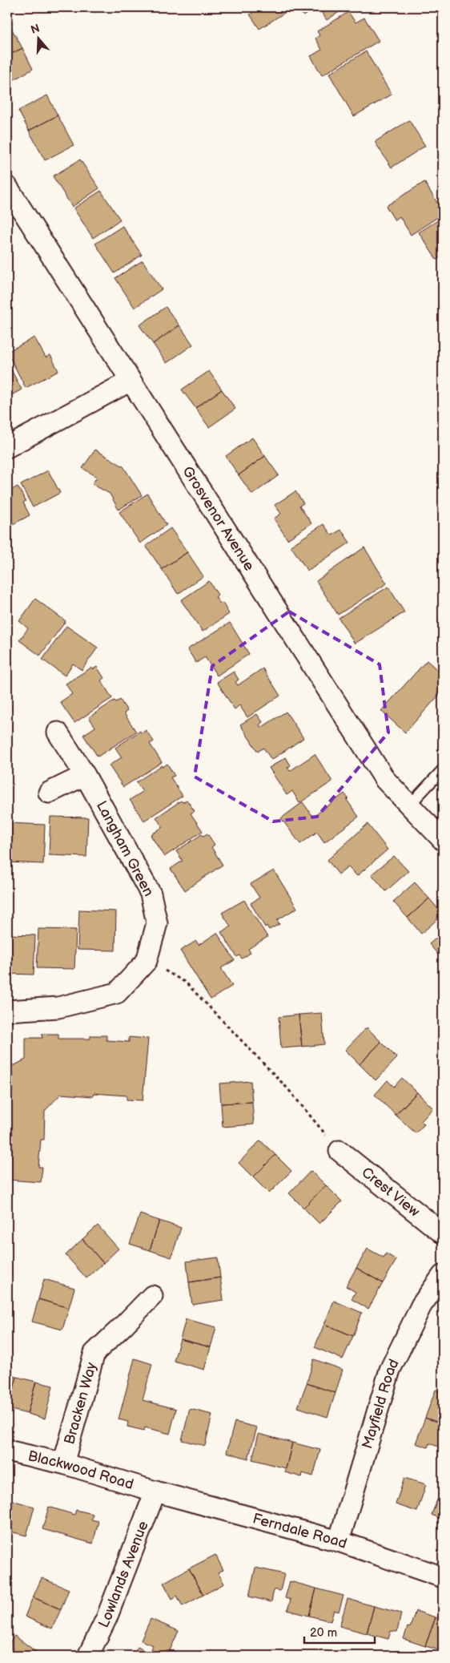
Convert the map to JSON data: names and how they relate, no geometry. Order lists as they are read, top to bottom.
{
  "streets": {
    "street": [
      "Grosvenor Avenue",
      "Langham Green",
      "Crest View",
      "Bracken Way",
      "Mayfield Road",
      "Blackwood Road",
      "Ferndale Road",
      "Lowlands Avenue"
    ]
  },
  "crossings": [
    ["Bracken Way", "Blackwood Road"],
    ["Mayfield Road", "Ferndale Road"],
    ["Blackwood Road", "Ferndale Road"],
    ["Blackwood Road", "Lowlands Avenue"],
    ["Ferndale Road", "Lowlands Avenue"]
  ],
  "scale_bar": "20 m",
  "north": "top"
}
